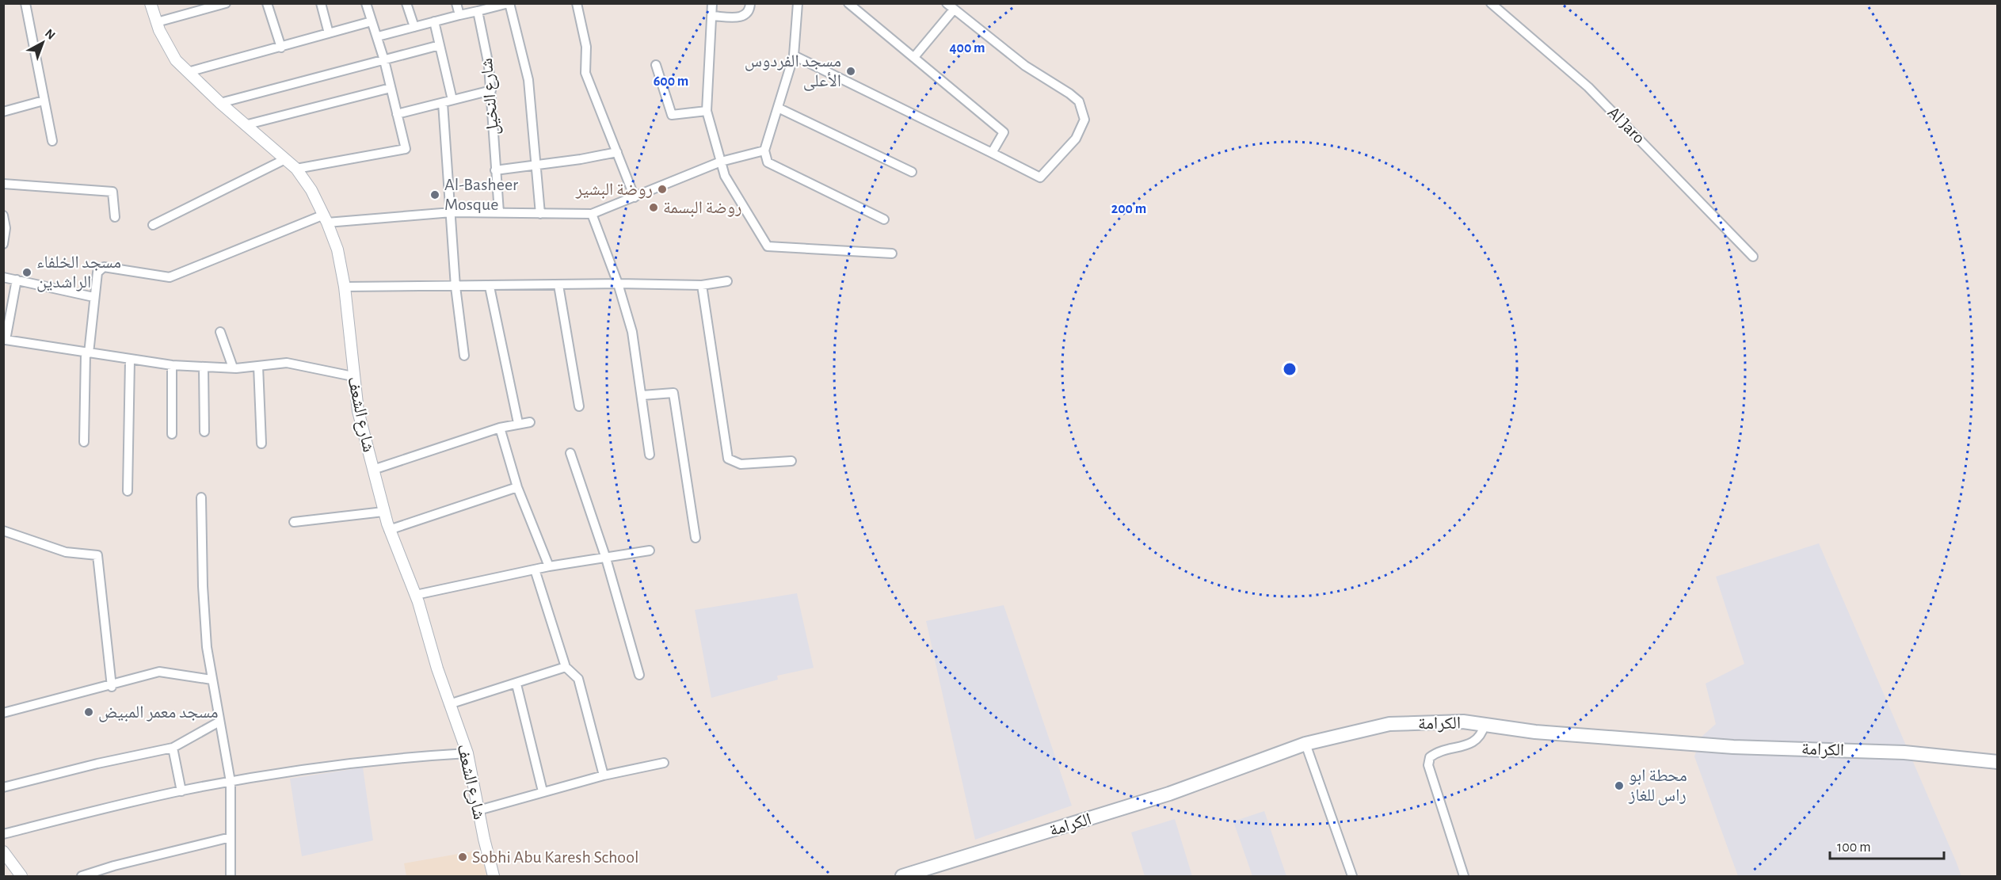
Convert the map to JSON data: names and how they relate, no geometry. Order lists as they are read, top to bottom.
{
  "streets": {
    "main road": ["الكرامة"],
    "street": ["شارع النخيل", "Al Jaro", "شارع الشعف"]
  },
  "places": [
    "مسجد الفردوس الأعلى",
    "روضة البشير",
    "Al-Basheer Mosque",
    "روضة البسمة",
    "مسجد الخلفاء الراشدين",
    "مسجد معمر المبيض",
    "محطة ابو راس للغاز",
    "Sobhi Abu Karesh School"
  ],
  "scale_bar": "100 m",
  "north": "top right",
  "rings": ["400 m", "600 m", "200 m"]
}
